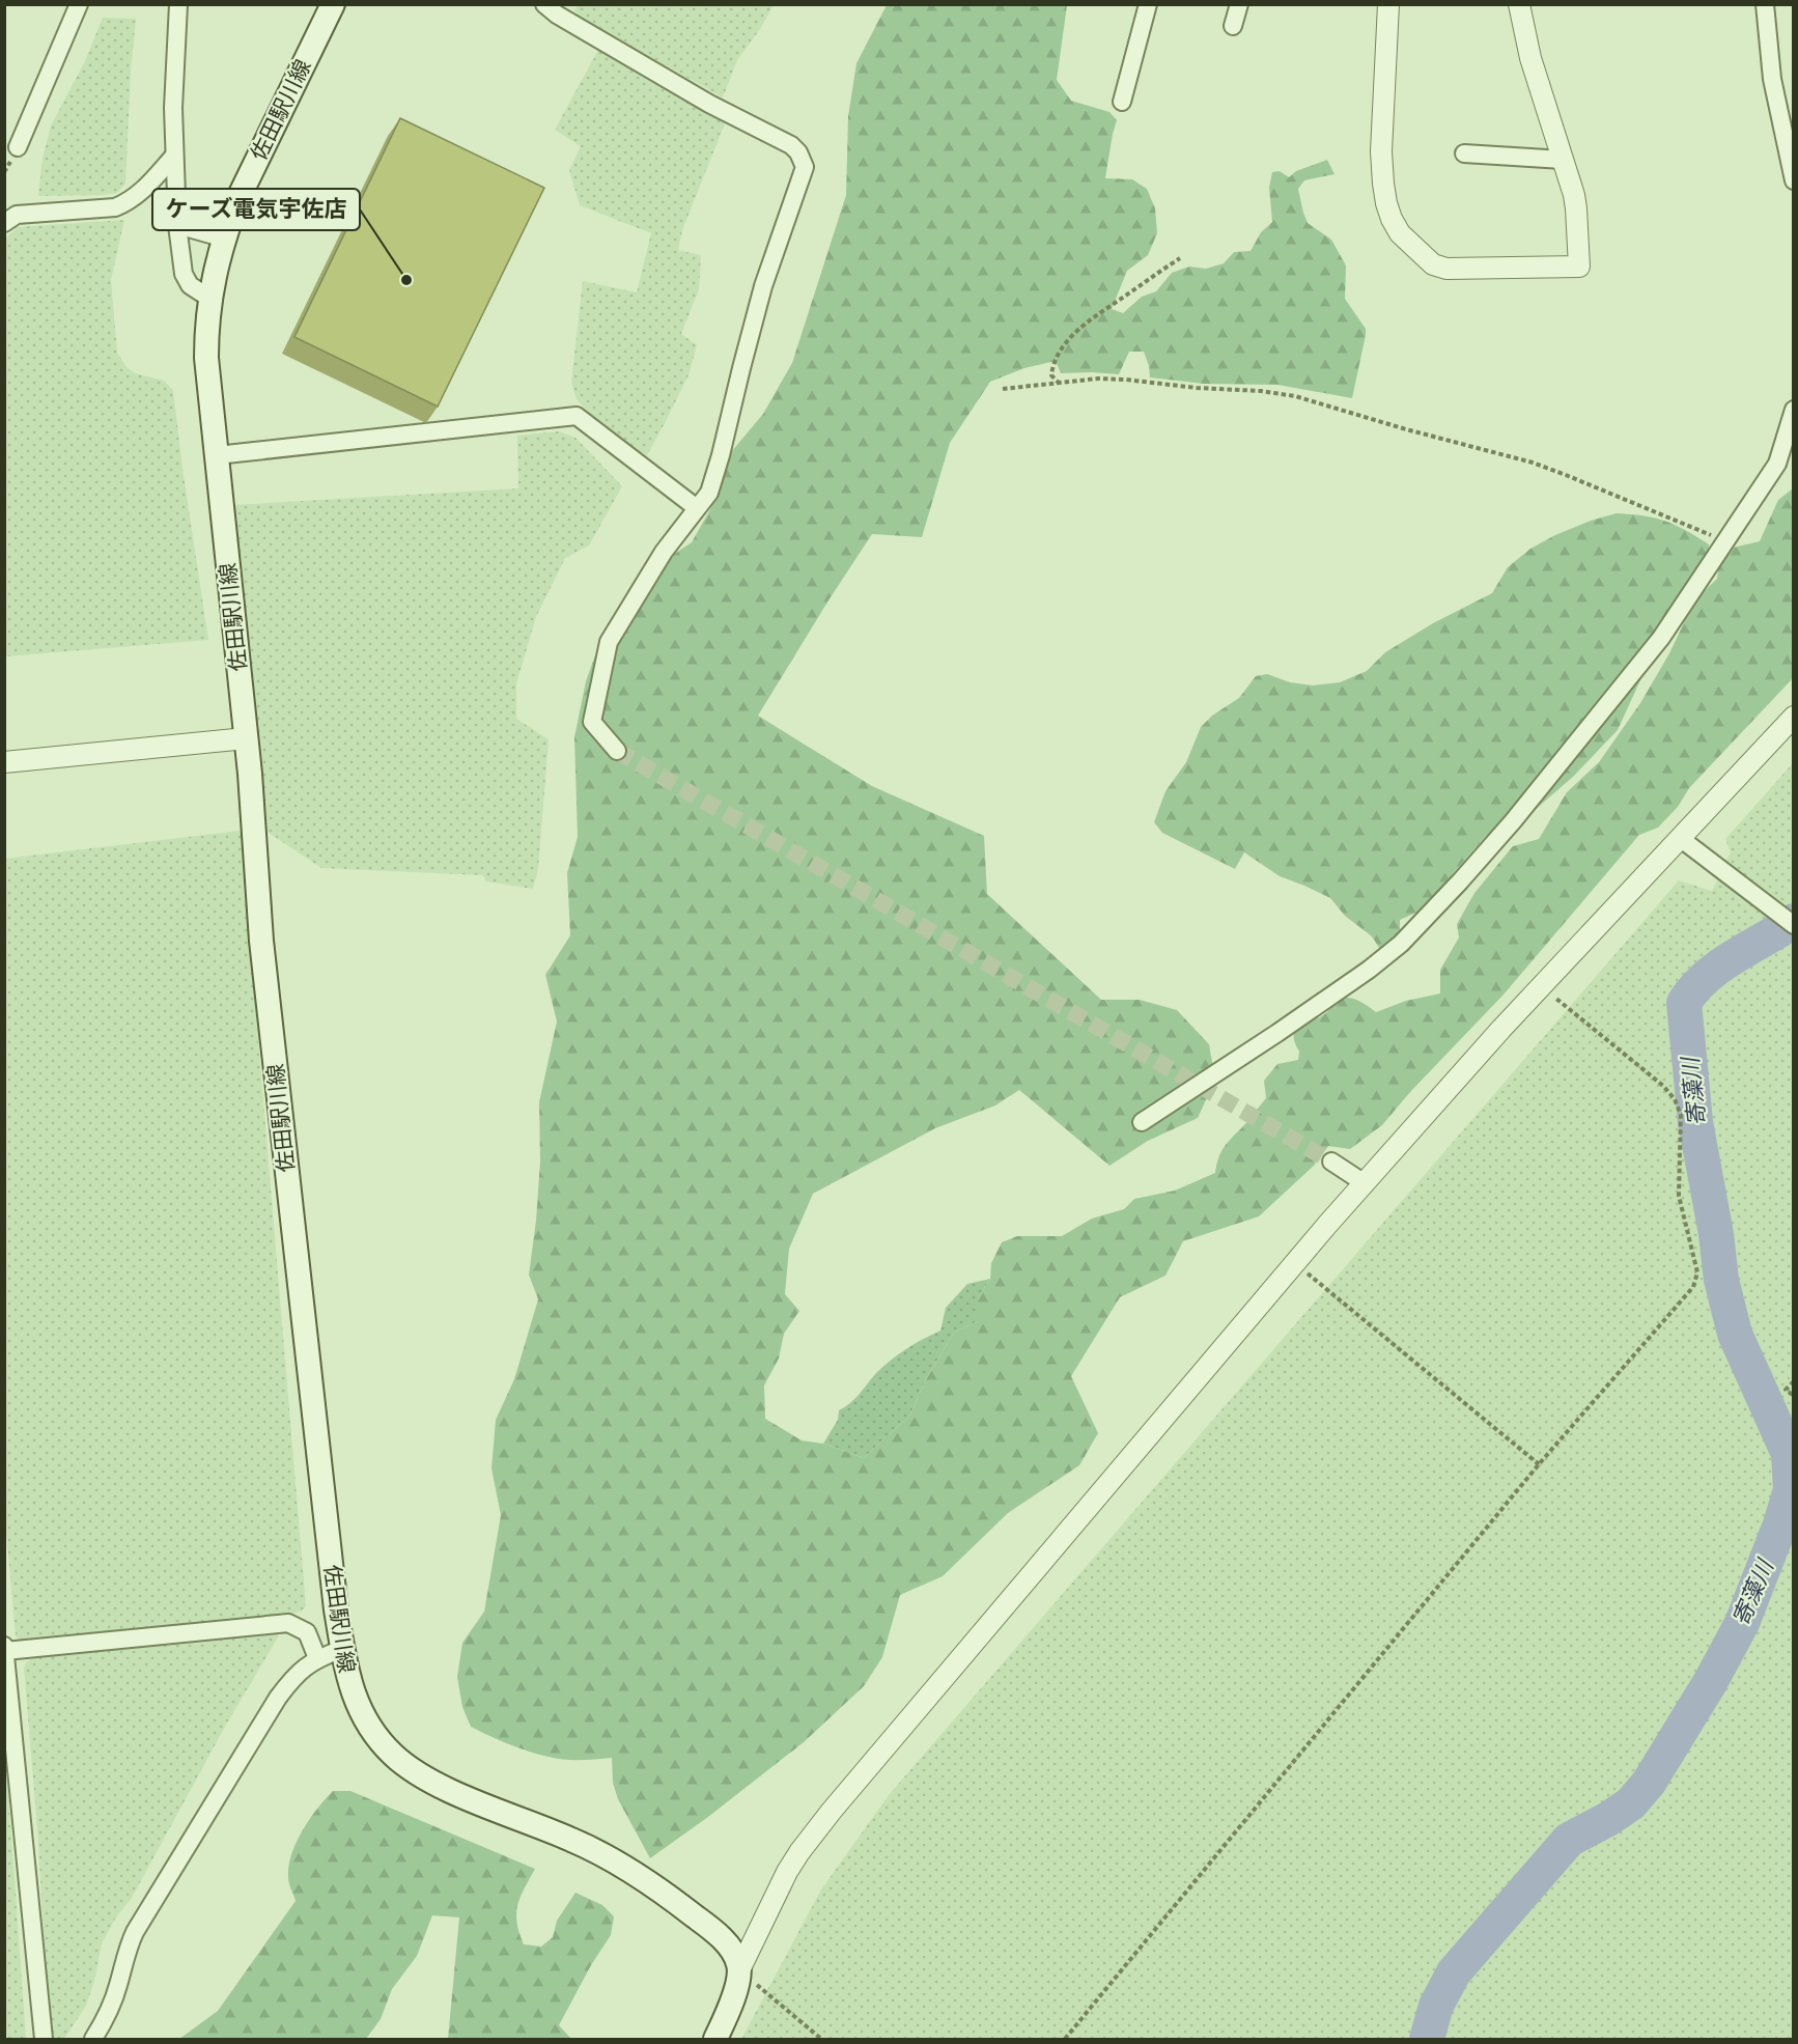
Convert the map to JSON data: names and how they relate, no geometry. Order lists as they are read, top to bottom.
{
  "streets": {
    "main road": ["佐田駅川線"]
  },
  "water": ["寄藻川"],
  "places": ["ケーズ電気宇佐店"]
}
